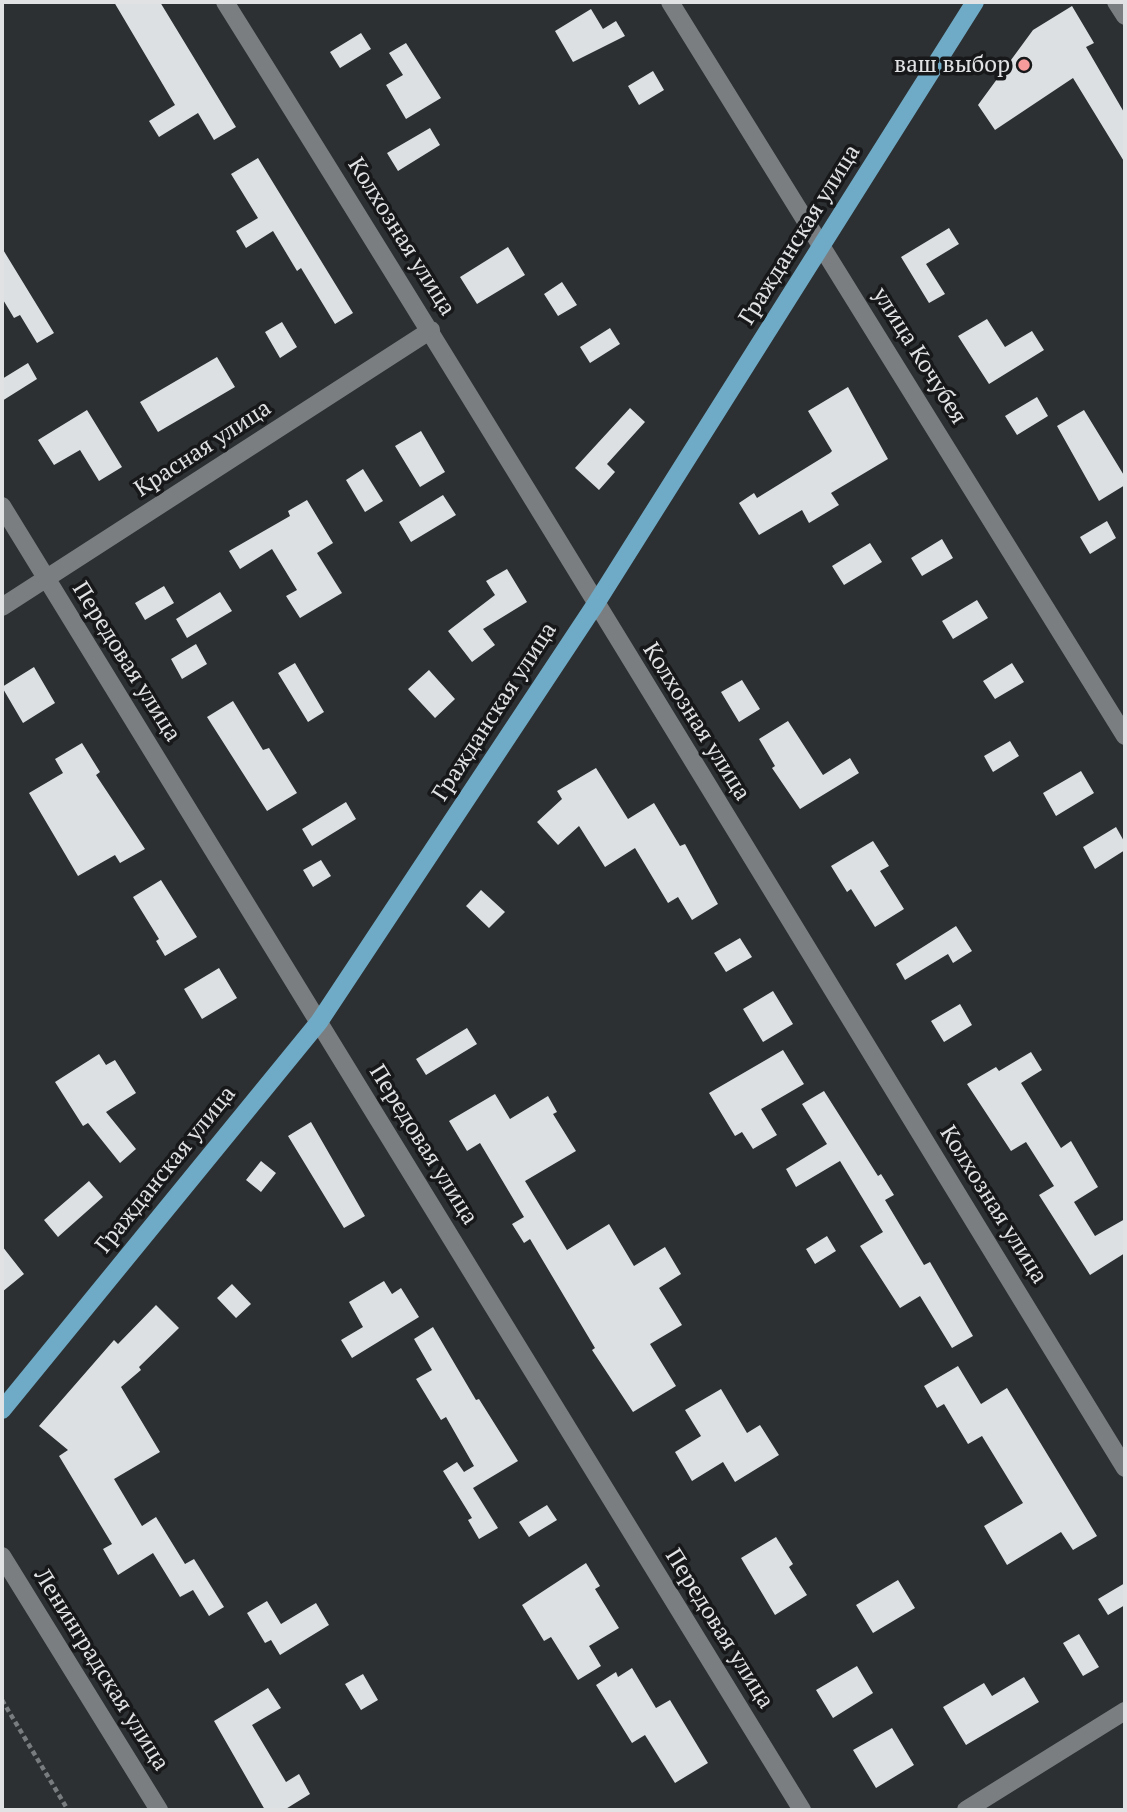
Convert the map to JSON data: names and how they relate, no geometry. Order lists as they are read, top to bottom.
{
  "streets": {
    "main road": ["Гражданская улица"],
    "street": [
      "Колхозная улица",
      "улица Кочубея",
      "Красная улица",
      "Передовая улица",
      "Ленинградская улица"
    ]
  },
  "crossings": [
    ["Гражданская улица", "Колхозная улица"],
    ["Гражданская улица", "улица Кочубея"],
    ["Гражданская улица", "Передовая улица"],
    ["Колхозная улица", "Красная улица"],
    ["Красная улица", "Передовая улица"]
  ],
  "places": ["ваш выбор"]
}
